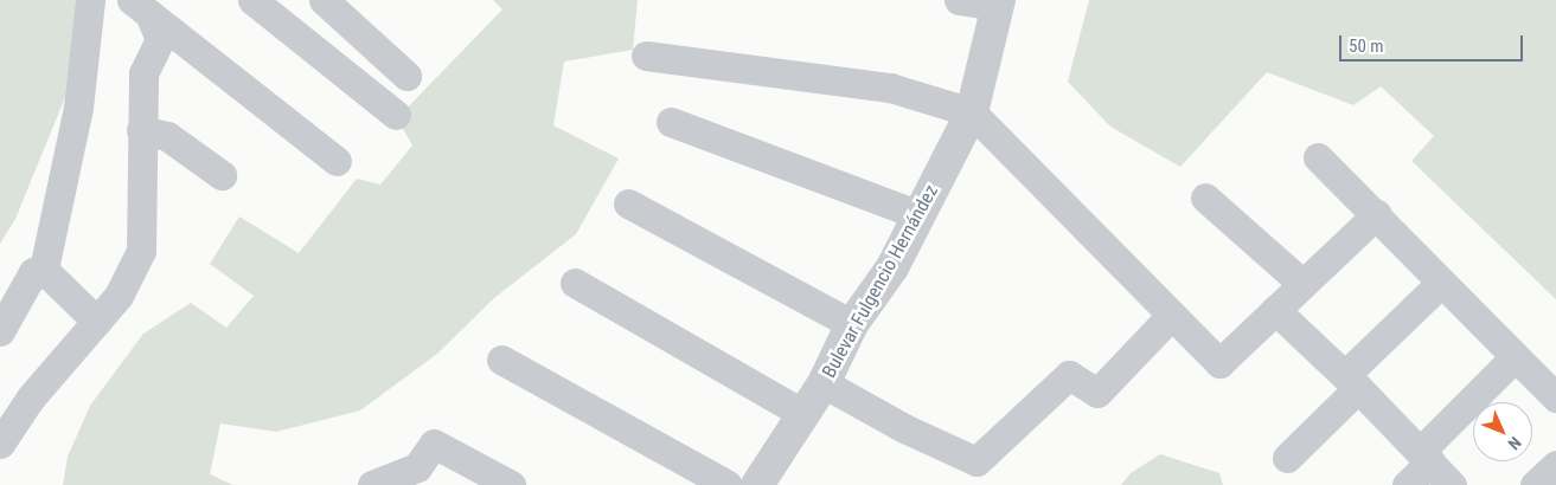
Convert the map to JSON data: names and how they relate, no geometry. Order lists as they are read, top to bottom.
{
  "streets": {
    "street": ["Bulevar Fulgencio Hernández"]
  },
  "scale_bar": "50 m",
  "north": "bottom right"
}
